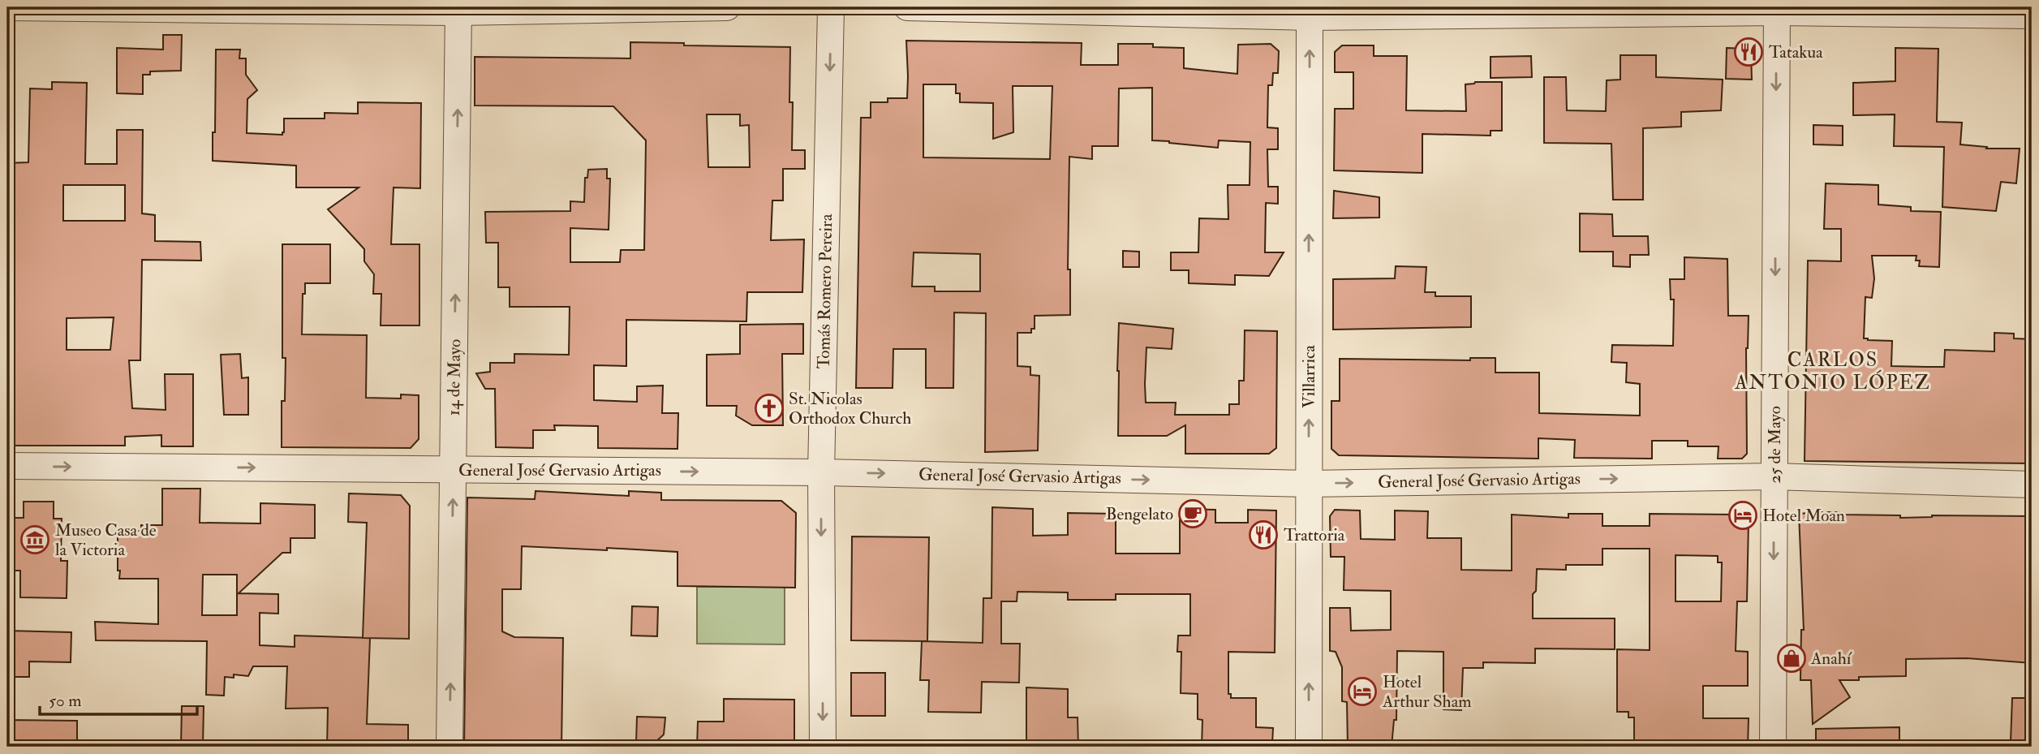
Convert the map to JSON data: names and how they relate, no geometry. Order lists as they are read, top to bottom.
{
  "streets": {
    "street": [
      "Tomás Romero Pereira",
      "Villarrica",
      "14 de Mayo",
      "25 de Mayo",
      "General José Gervasio Artigas"
    ]
  },
  "crossings": [
    ["Tomás Romero Pereira", "General José Gervasio Artigas"],
    ["Villarrica", "General José Gervasio Artigas"],
    ["14 de Mayo", "General José Gervasio Artigas"],
    ["25 de Mayo", "General José Gervasio Artigas"]
  ],
  "one_way": [
    "Tomás Romero Pereira",
    "Villarrica",
    "14 de Mayo",
    "25 de Mayo",
    "General José Gervasio Artigas"
  ],
  "districts": ["CARLOS ANTONIO LÓPEZ"],
  "places": {
    "restaurant": ["Tatakua", "Trattoria"],
    "church": ["St. Nicolas Orthodox Church"],
    "cafe": ["Bengelato"],
    "hotel": ["Hotel Moan", "Hotel Arthur Sham"],
    "museum": ["Museo Casa de la Victoria"],
    "shop": ["Anahí"]
  },
  "scale_bar": "50 m"
}
